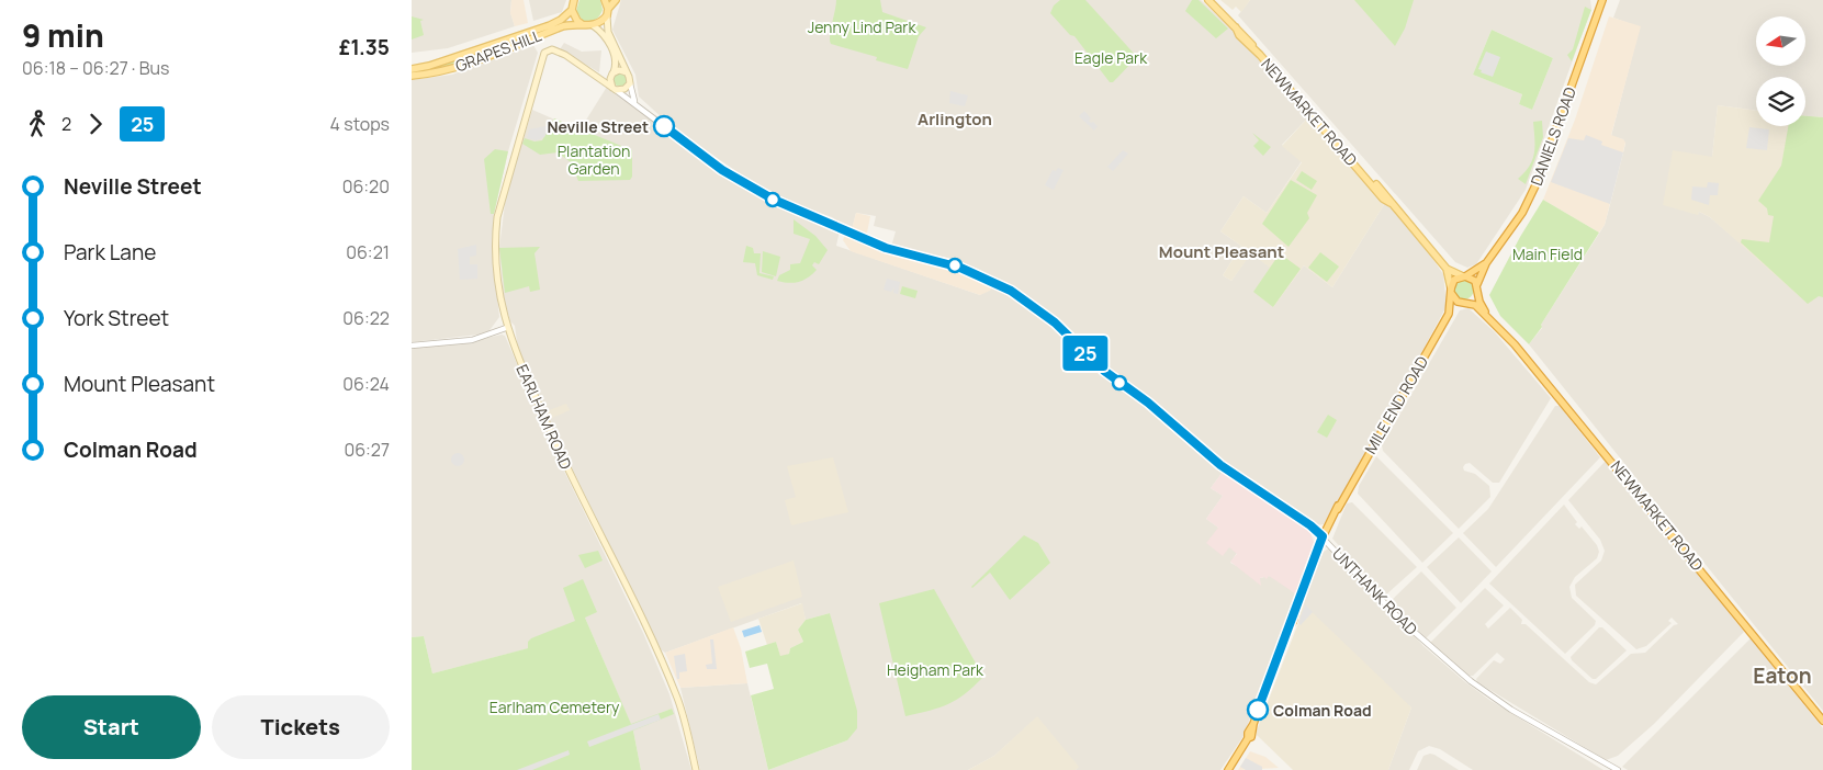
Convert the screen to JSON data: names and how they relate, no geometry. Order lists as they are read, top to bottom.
{
  "streets": {
    "highway": ["NEWMARKET ROAD", "DANIELS ROAD", "MILE END ROAD"],
    "main road": ["GRAPES HILL", "EARLHAM ROAD", "UNTHANK ROAD"]
  },
  "crossings": [
    ["NEWMARKET ROAD", "DANIELS ROAD"],
    ["NEWMARKET ROAD", "MILE END ROAD"],
    ["DANIELS ROAD", "MILE END ROAD"],
    ["MILE END ROAD", "UNTHANK ROAD"],
    ["EARLHAM ROAD", "UNTHANK ROAD"]
  ],
  "districts": ["Arlington", "Mount Pleasant", "Eaton"],
  "parks": [
    "Jenny Lind Park",
    "Eagle Park",
    "Plantation Garden",
    "Main Field",
    "Heigham Park",
    "Earlham Cemetery"
  ],
  "places": ["Neville Street", "Colman Road"],
  "lines": ["bus line 25"],
  "north": "left",
  "page": {
    "heading": ["9 min", "06:18 – 06:27 · Bus", "£1.35"],
    "on_map": "25",
    "legs": ["2", "25", "4 stops"],
    "list": [
      {
        "name": "Neville Street",
        "value": "06:20"
      },
      {
        "name": "Park Lane",
        "value": "06:21"
      },
      {
        "name": "York Street",
        "value": "06:22"
      },
      {
        "name": "Mount Pleasant",
        "value": "06:24"
      },
      {
        "name": "Colman Road",
        "value": "06:27"
      }
    ],
    "buttons": ["Start", "Tickets"]
  }
}
